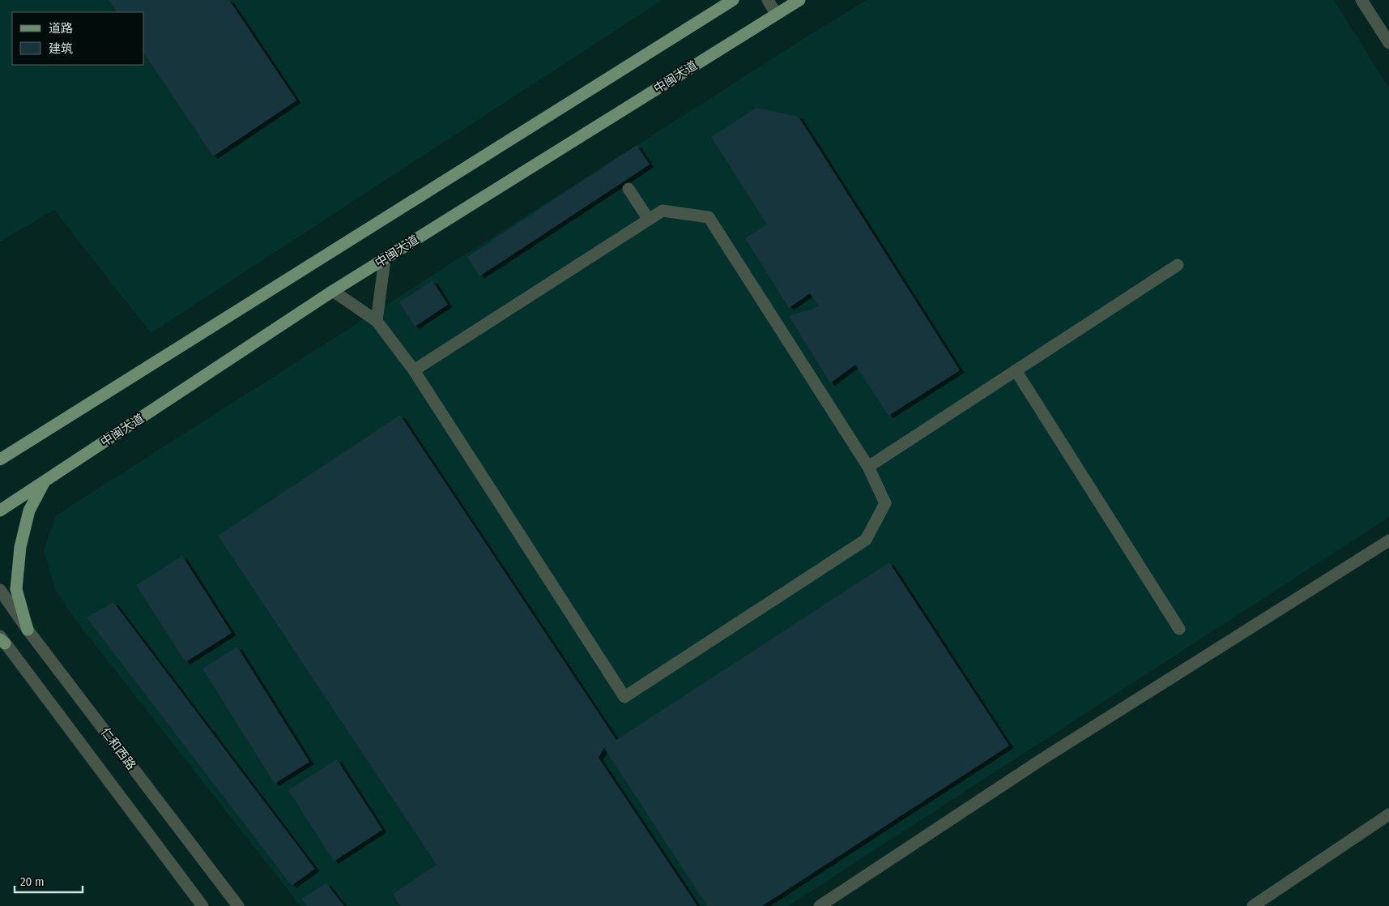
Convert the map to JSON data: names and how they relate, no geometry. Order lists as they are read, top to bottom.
{
  "streets": {
    "main road": ["中闽大道"],
    "street": ["仁和西路"]
  },
  "legend": ["道路", "建筑"],
  "scale_bar": "20 m"
}
